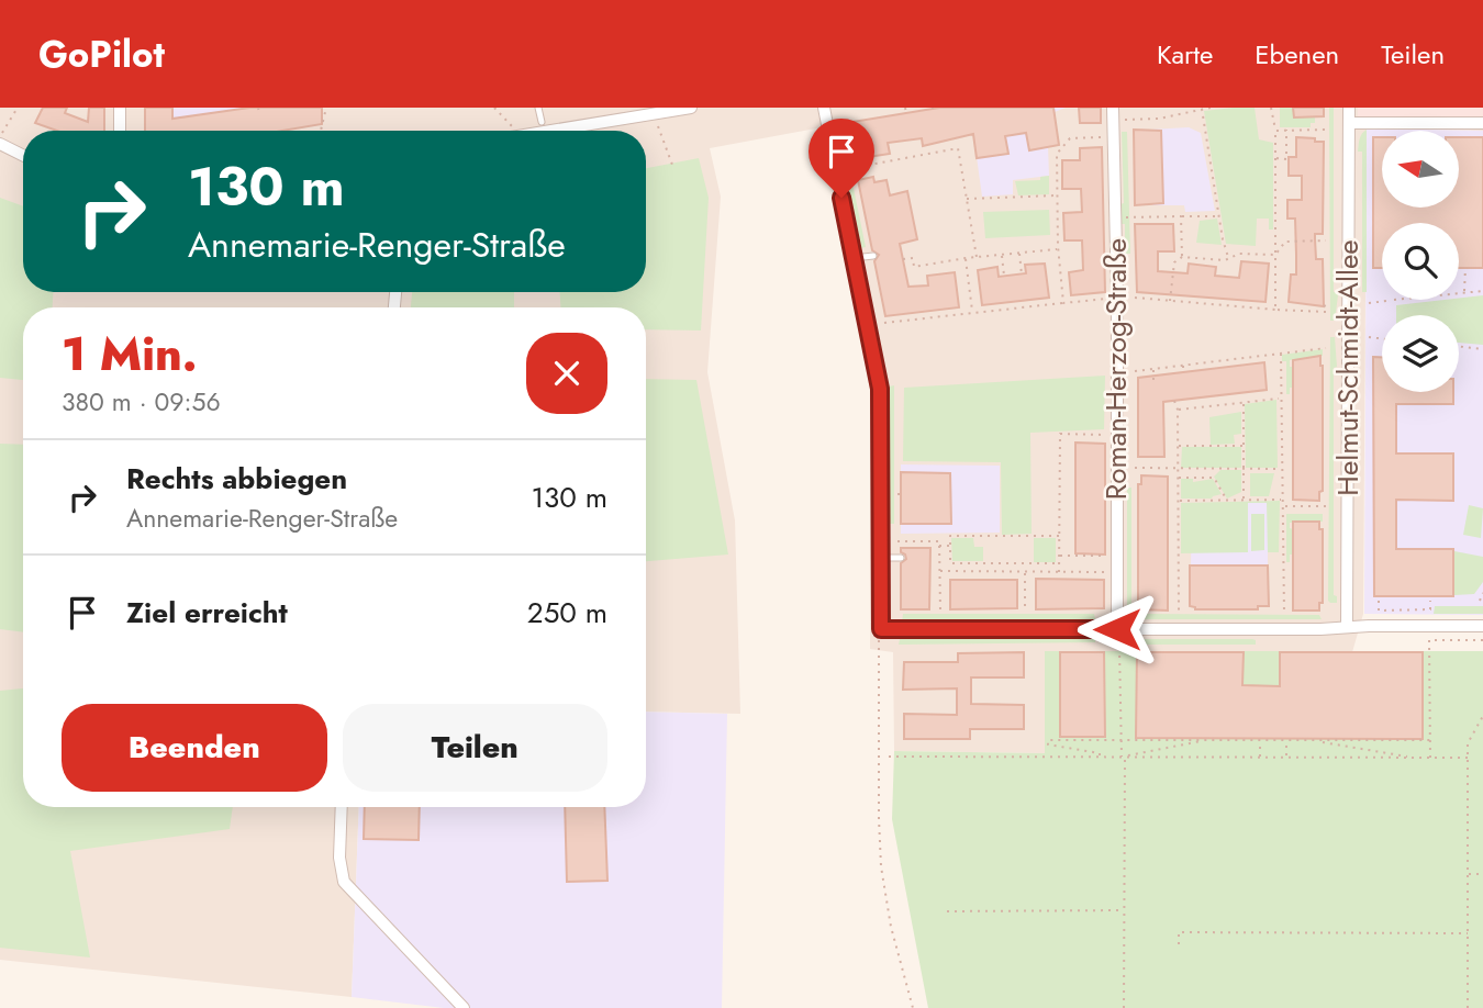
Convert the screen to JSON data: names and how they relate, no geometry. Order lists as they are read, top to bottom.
{
  "streets": {
    "street": ["Helmut-Schmidt-Allee", "Roman-Herzog-Straße"]
  },
  "north": "left",
  "page": {
    "header": "GoPilot",
    "nav": ["Karte", "Ebenen", "Teilen"],
    "turn": ["130 m", "Annemarie-Renger-Straße"],
    "heading": ["1 Min.", "380 m · 09:56"],
    "list": [
      {
        "name": "Rechts abbiegen",
        "note": "Annemarie-Renger-Straße",
        "value": "130 m"
      },
      {
        "name": "Ziel erreicht",
        "value": "250 m"
      }
    ],
    "buttons": ["Beenden", "Teilen"]
  }
}
